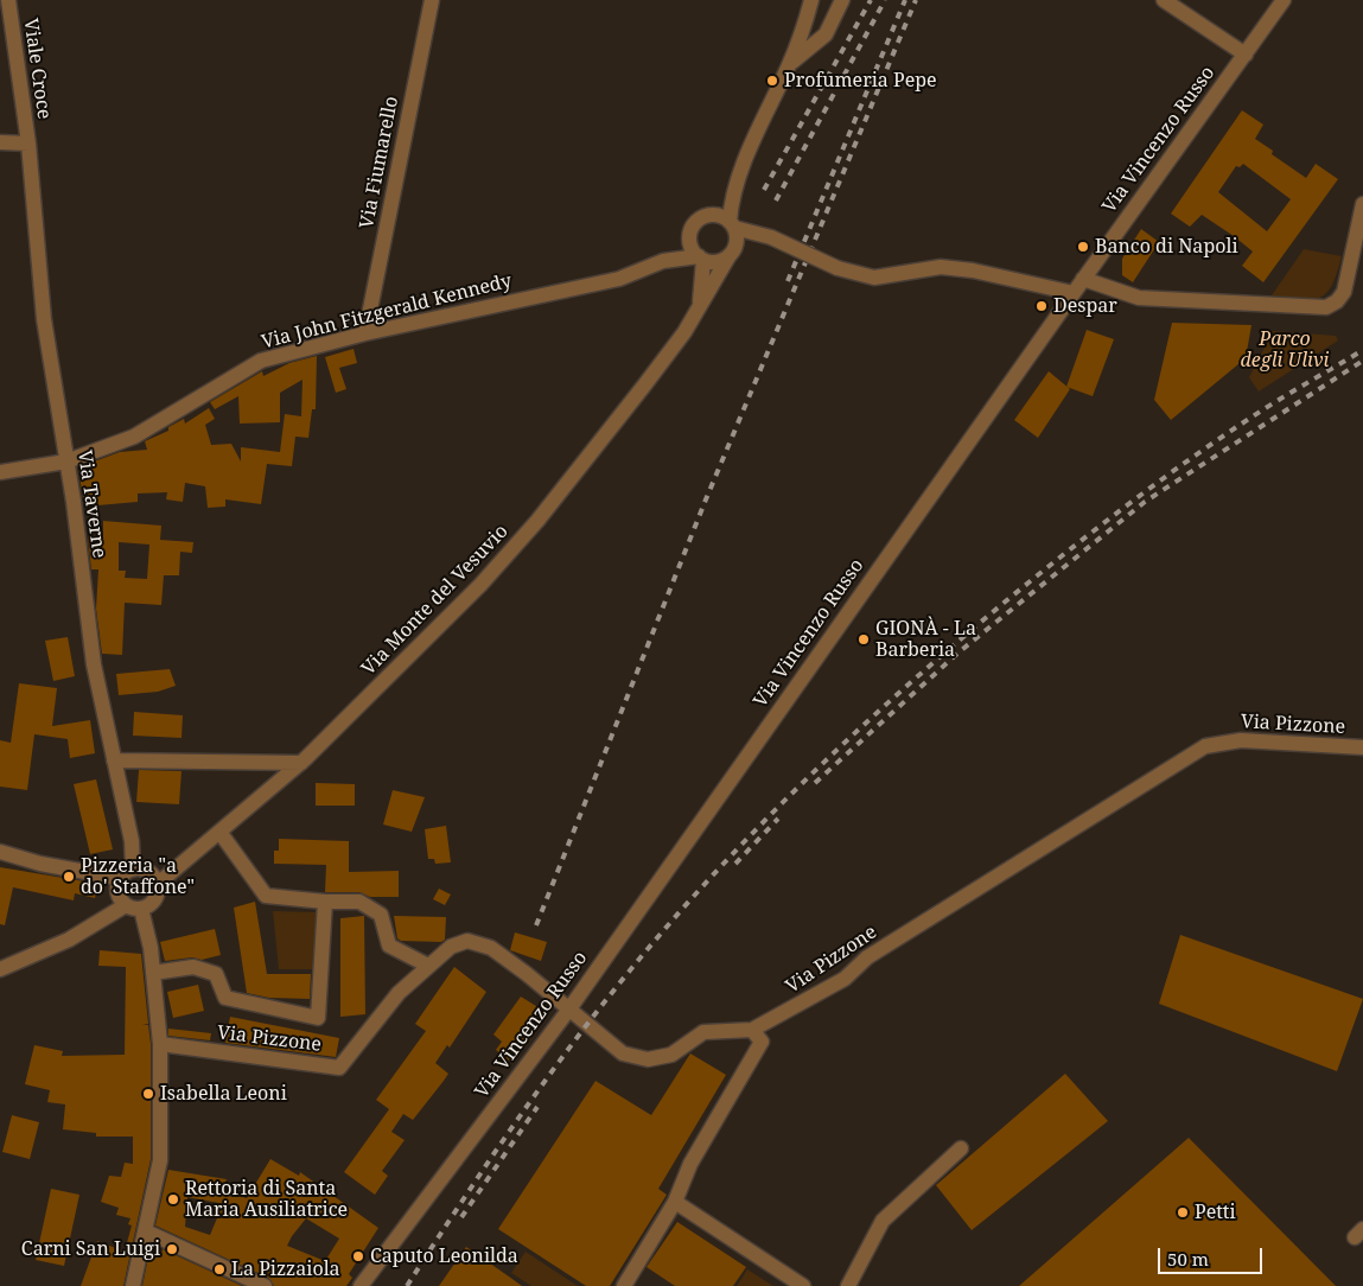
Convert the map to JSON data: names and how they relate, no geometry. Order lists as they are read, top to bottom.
{
  "streets": {
    "street": [
      "Viale Croce",
      "Via Vincenzo Russo",
      "Via Fiumarello",
      "Via John Fitzgerald Kennedy",
      "Via Taverne",
      "Via Monte del Vesuvio",
      "Via Pizzone"
    ]
  },
  "crossings": [
    ["Viale Croce", "Via Taverne"],
    ["Via Vincenzo Russo", "Via Pizzone"],
    ["Via Fiumarello", "Via John Fitzgerald Kennedy"],
    ["Via John Fitzgerald Kennedy", "Via Taverne"],
    ["Via John Fitzgerald Kennedy", "Via Monte del Vesuvio"],
    ["Via Taverne", "Via Monte del Vesuvio"]
  ],
  "parks": ["Parco degli Ulivi"],
  "places": [
    "Profumeria Pepe",
    "Banco di Napoli",
    "Despar",
    "GIONÀ - La Barberia",
    "Pizzeria \"a do' Staffone\"",
    "Isabella Leoni",
    "Rettoria di Santa Maria Ausiliatrice",
    "Petti",
    "Carni San Luigi",
    "Caputo Leonilda",
    "La Pizzaiola"
  ],
  "scale_bar": "50 m"
}
